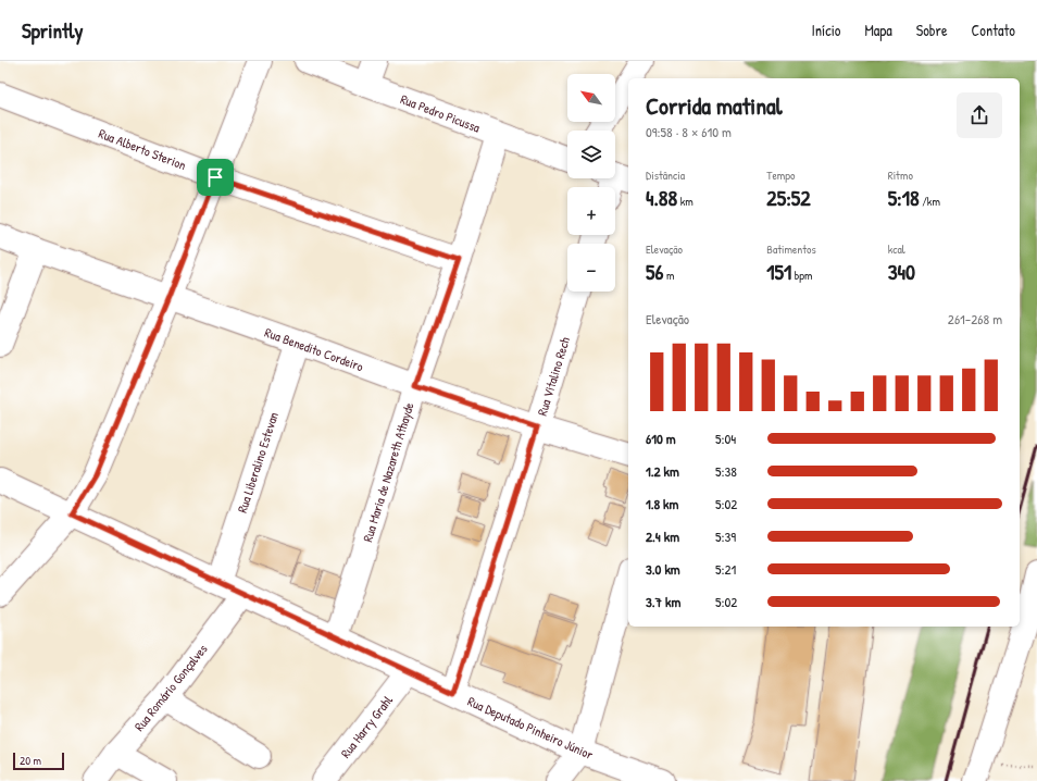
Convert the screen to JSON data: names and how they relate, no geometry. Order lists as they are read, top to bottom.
{
  "streets": {
    "street": [
      "Rua Pedro Picussa",
      "Rua Alberto Sterion",
      "Rua Benedito Cordeiro",
      "Rua Vitalino Rech",
      "Rua Liberalino Estevan",
      "Rua Maria de Nazareth Athayde",
      "Rua Romário Gonçalves",
      "Rua Harry Grahl",
      "Rua Deputado Pinheiro Júnior"
    ]
  },
  "crossings": [
    ["Rua Pedro Picussa", "Rua Maria de Nazareth Athayde"],
    ["Rua Alberto Sterion", "Rua Maria de Nazareth Athayde"],
    ["Rua Benedito Cordeiro", "Rua Vitalino Rech"],
    ["Rua Benedito Cordeiro", "Rua Liberalino Estevan"],
    ["Rua Benedito Cordeiro", "Rua Maria de Nazareth Athayde"],
    ["Rua Vitalino Rech", "Rua Deputado Pinheiro Júnior"],
    ["Rua Liberalino Estevan", "Rua Deputado Pinheiro Júnior"],
    ["Rua Maria de Nazareth Athayde", "Rua Deputado Pinheiro Júnior"],
    ["Rua Romário Gonçalves", "Rua Deputado Pinheiro Júnior"],
    ["Rua Harry Grahl", "Rua Deputado Pinheiro Júnior"]
  ],
  "scale_bar": "20 m",
  "north": "top left",
  "page": {
    "header": "Sprintly",
    "nav": [
      "Início",
      "Mapa",
      "Sobre",
      "Contato"
    ],
    "map_buttons": ["+", "−"],
    "heading": ["Corrida matinal", "09:58 · 8 × 610 m"],
    "stats": [
      ["Distância", "4.88 km"],
      ["Tempo", "25:52"],
      ["Ritmo", "5:18 /km"],
      ["Elevação", "56 m"],
      ["Batimentos", "151 bpm"],
      ["kcal", "340"]
    ],
    "chart": ["Elevação", "261–268 m"],
    "list": [
      {
        "name": "610 m",
        "note": "5:04"
      },
      {
        "name": "1.2 km",
        "note": "5:38"
      },
      {
        "name": "1.8 km",
        "note": "5:02"
      },
      {
        "name": "2.4 km",
        "note": "5:39"
      },
      {
        "name": "3.0 km",
        "note": "5:21"
      },
      {
        "name": "3.7 km",
        "note": "5:02"
      }
    ],
    "scale": "20 m"
  }
}
